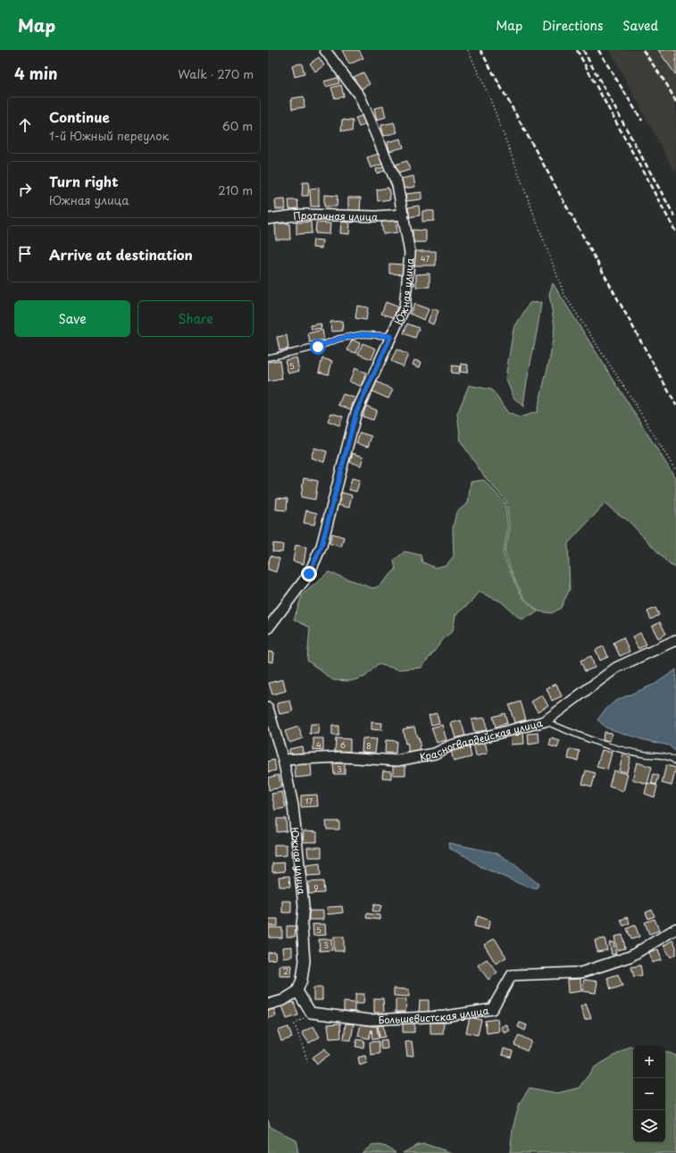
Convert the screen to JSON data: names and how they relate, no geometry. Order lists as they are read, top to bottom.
{
  "streets": {
    "street": [
      "Проточная улица",
      "Южная улица",
      "Красногвардейская улица",
      "Большевистская улица"
    ]
  },
  "crossings": [
    ["Проточная улица", "Южная улица"],
    ["Южная улица", "Красногвардейская улица"]
  ],
  "house_numbers": [
    "47",
    "5",
    "4",
    "6",
    "8",
    "3",
    "17",
    "9",
    "5",
    "3",
    "2"
  ],
  "page": {
    "header": "Map",
    "nav": ["Map", "Directions", "Saved"],
    "heading": ["4 min", "Walk · 270 m"],
    "list": [
      ["Continue", "1-й Южный переулок", "60 m"],
      ["Turn right", "Южная улица", "210 m"],
      "Arrive at destination"
    ],
    "buttons": ["Save", "Share"],
    "map_buttons": ["+", "−"]
  }
}
